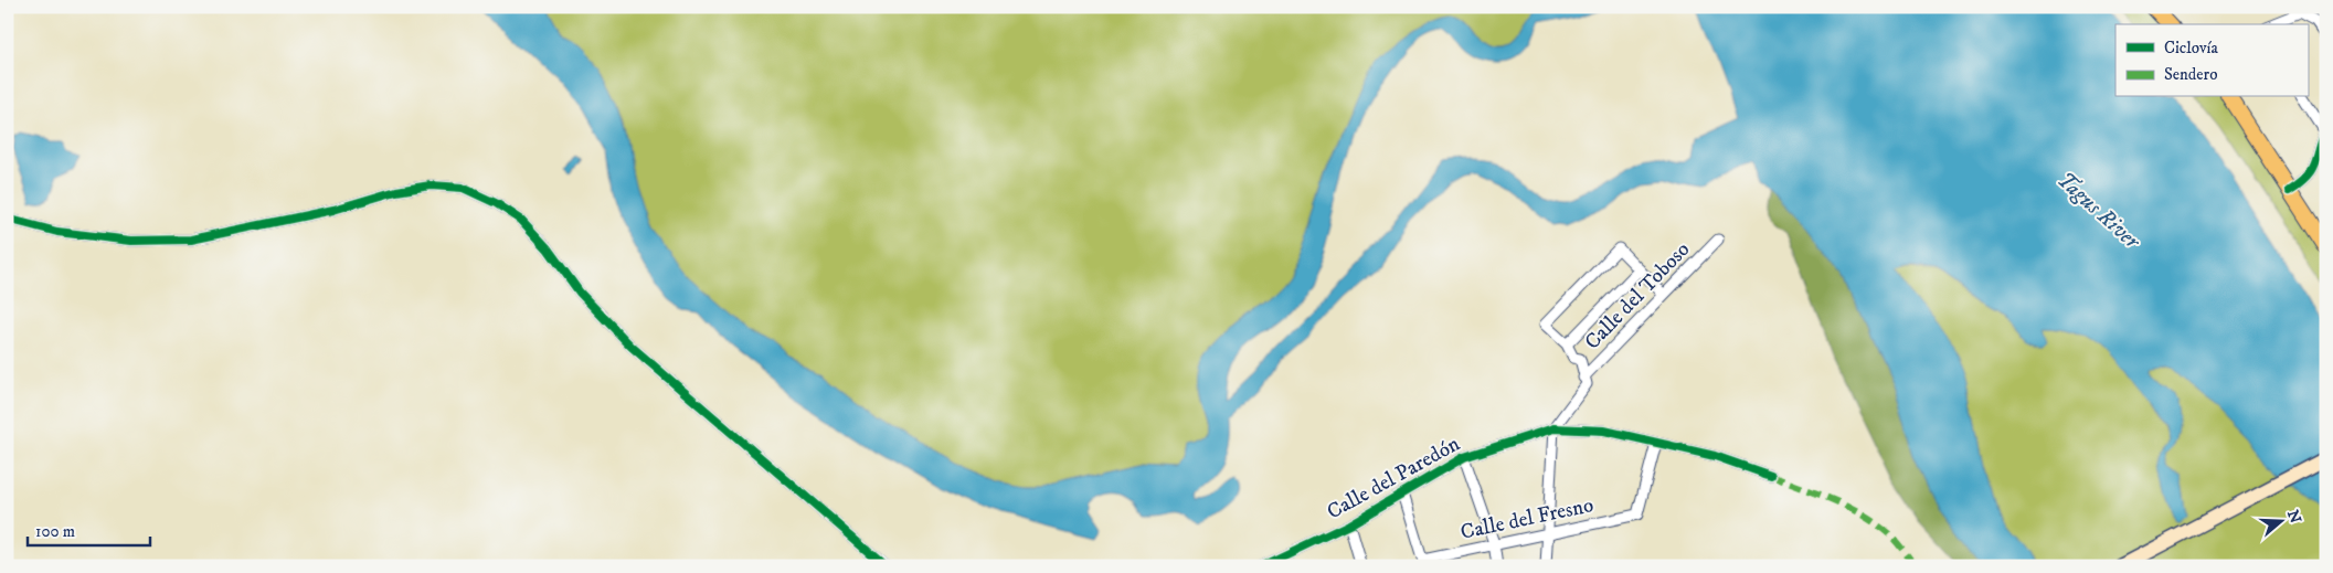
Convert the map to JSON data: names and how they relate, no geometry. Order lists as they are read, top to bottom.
{
  "streets": {
    "street": ["Calle del Toboso", "Calle del Paredón", "Calle del Fresno"]
  },
  "crossings": [
    ["Calle del Paredón", "Calle del Fresno"]
  ],
  "water": ["Tagus River"],
  "legend": ["Ciclovía", "Sendero"],
  "scale_bar": "100 m",
  "north": "right"
}
